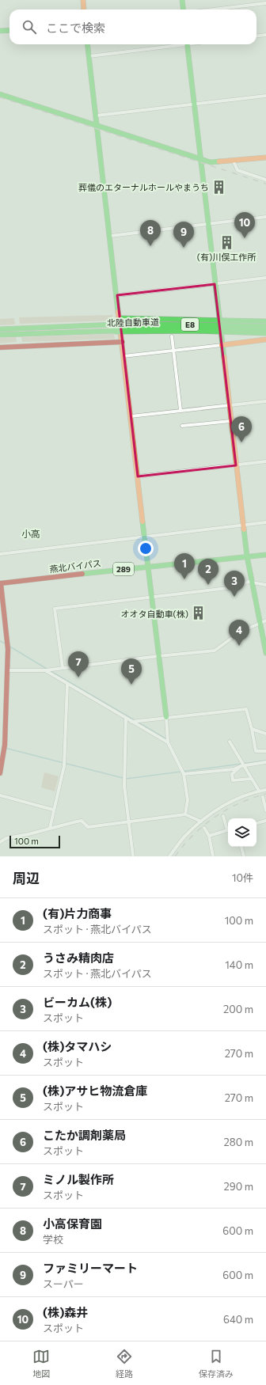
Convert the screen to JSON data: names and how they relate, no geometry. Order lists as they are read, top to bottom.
{
  "streets": {
    "main road": [
      "北陸自動車道",
      "E8",
      "燕北バイパス",
      "289"
    ]
  },
  "districts": ["小高"],
  "places": {
    "building": ["葬儀のエターナルホールやまうち", "(有)川俣工作所", "オオタ自動車(株)"]
  },
  "scale_bar": "100 m",
  "page": {
    "search": "ここで検索",
    "pins": [
      "10",
      "8",
      "9",
      "6",
      "1",
      "2",
      "3",
      "4",
      "7",
      "5"
    ],
    "scale": "100 m",
    "heading": ["周辺", "10件"],
    "list": [
      {
        "mark": "1",
        "name": "(有)片力商事",
        "note": "スポット · 燕北バイパス",
        "value": "100 m"
      },
      {
        "mark": "2",
        "name": "うさみ精肉店",
        "note": "スポット · 燕北バイパス",
        "value": "140 m"
      },
      {
        "mark": "3",
        "name": "ビーカム(株)",
        "note": "スポット",
        "value": "200 m"
      },
      {
        "mark": "4",
        "name": "(株)タマハシ",
        "note": "スポット",
        "value": "270 m"
      },
      {
        "mark": "5",
        "name": "(株)アサヒ物流倉庫",
        "note": "スポット",
        "value": "270 m"
      },
      {
        "mark": "6",
        "name": "こたか調剤薬局",
        "note": "スポット",
        "value": "280 m"
      },
      {
        "mark": "7",
        "name": "ミノル製作所",
        "note": "スポット",
        "value": "290 m"
      },
      {
        "mark": "8",
        "name": "小高保育園",
        "note": "学校",
        "value": "600 m"
      },
      {
        "mark": "9",
        "name": "ファミリーマート",
        "note": "スーパー",
        "value": "600 m"
      },
      {
        "mark": "10",
        "name": "(株)森井",
        "note": "スポット",
        "value": "640 m"
      }
    ],
    "nav": ["地図", "経路", "保存済み"]
  }
}
